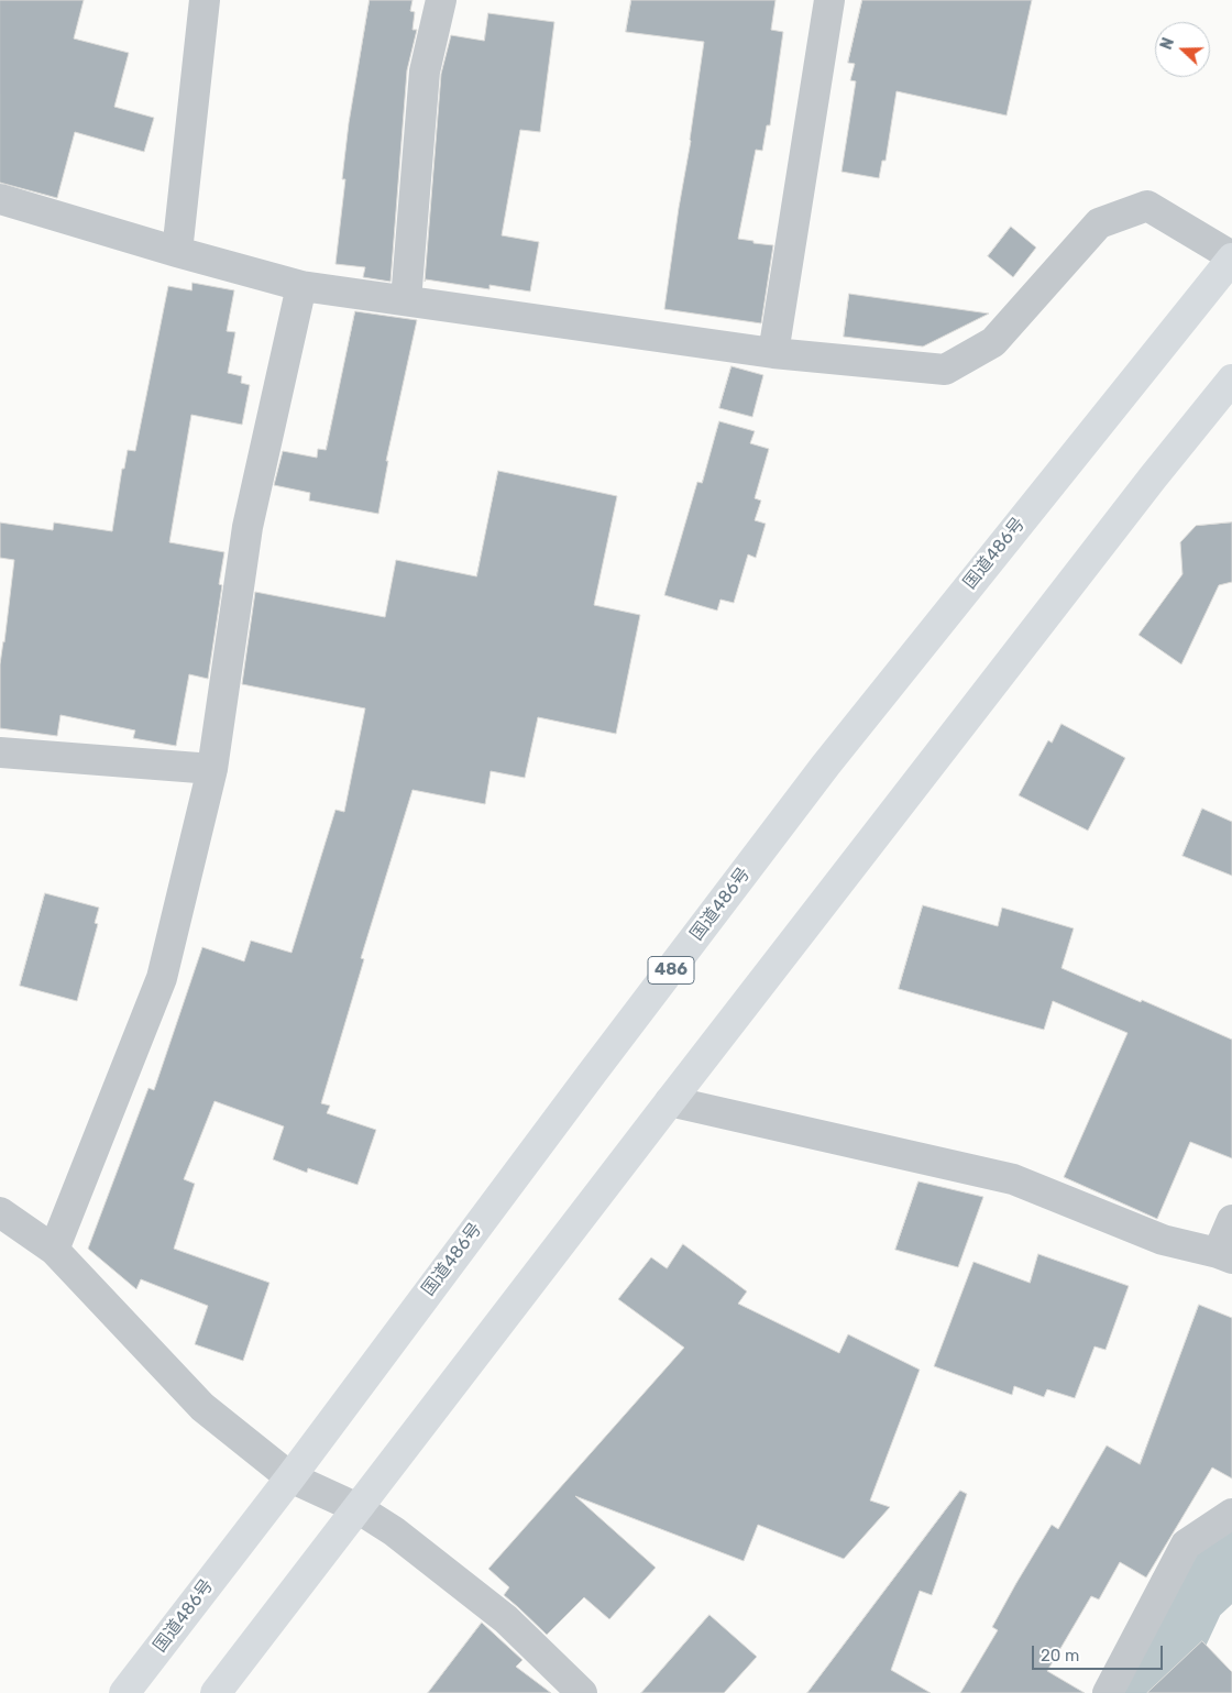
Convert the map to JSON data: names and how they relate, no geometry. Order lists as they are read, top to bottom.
{
  "streets": {
    "highway": ["国道486号", "486"]
  },
  "scale_bar": "20 m",
  "north": "left"
}
